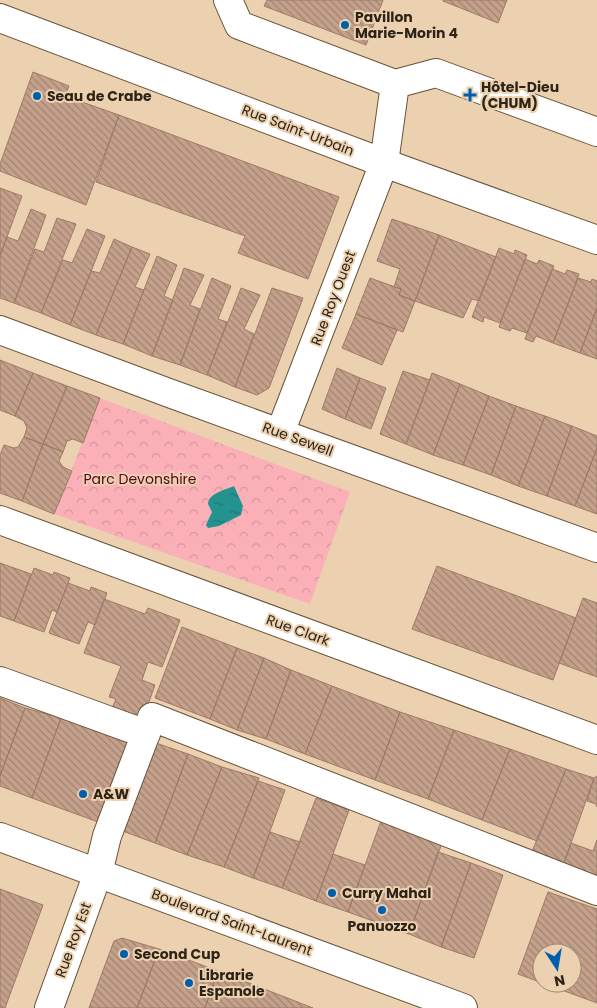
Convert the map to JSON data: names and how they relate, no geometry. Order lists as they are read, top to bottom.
{
  "streets": {
    "street": [
      "Rue Saint-Urbain",
      "Rue Roy Ouest",
      "Rue Sewell",
      "Rue Clark",
      "Boulevard Saint-Laurent",
      "Rue Roy Est"
    ]
  },
  "crossings": [
    ["Rue Saint-Urbain", "Rue Roy Ouest"],
    ["Rue Roy Ouest", "Rue Sewell"],
    ["Boulevard Saint-Laurent", "Rue Roy Est"]
  ],
  "parks": ["Parc Devonshire"],
  "places": {
    "other": [
      "Pavillon Marie-Morin 4",
      "Seau de Crabe",
      "A&W",
      "Curry Mahal",
      "Panuozzo",
      "Second Cup",
      "Librarie Espanole"
    ],
    "health": ["Hôtel-Dieu (CHUM)"]
  },
  "north": "bottom"
}
